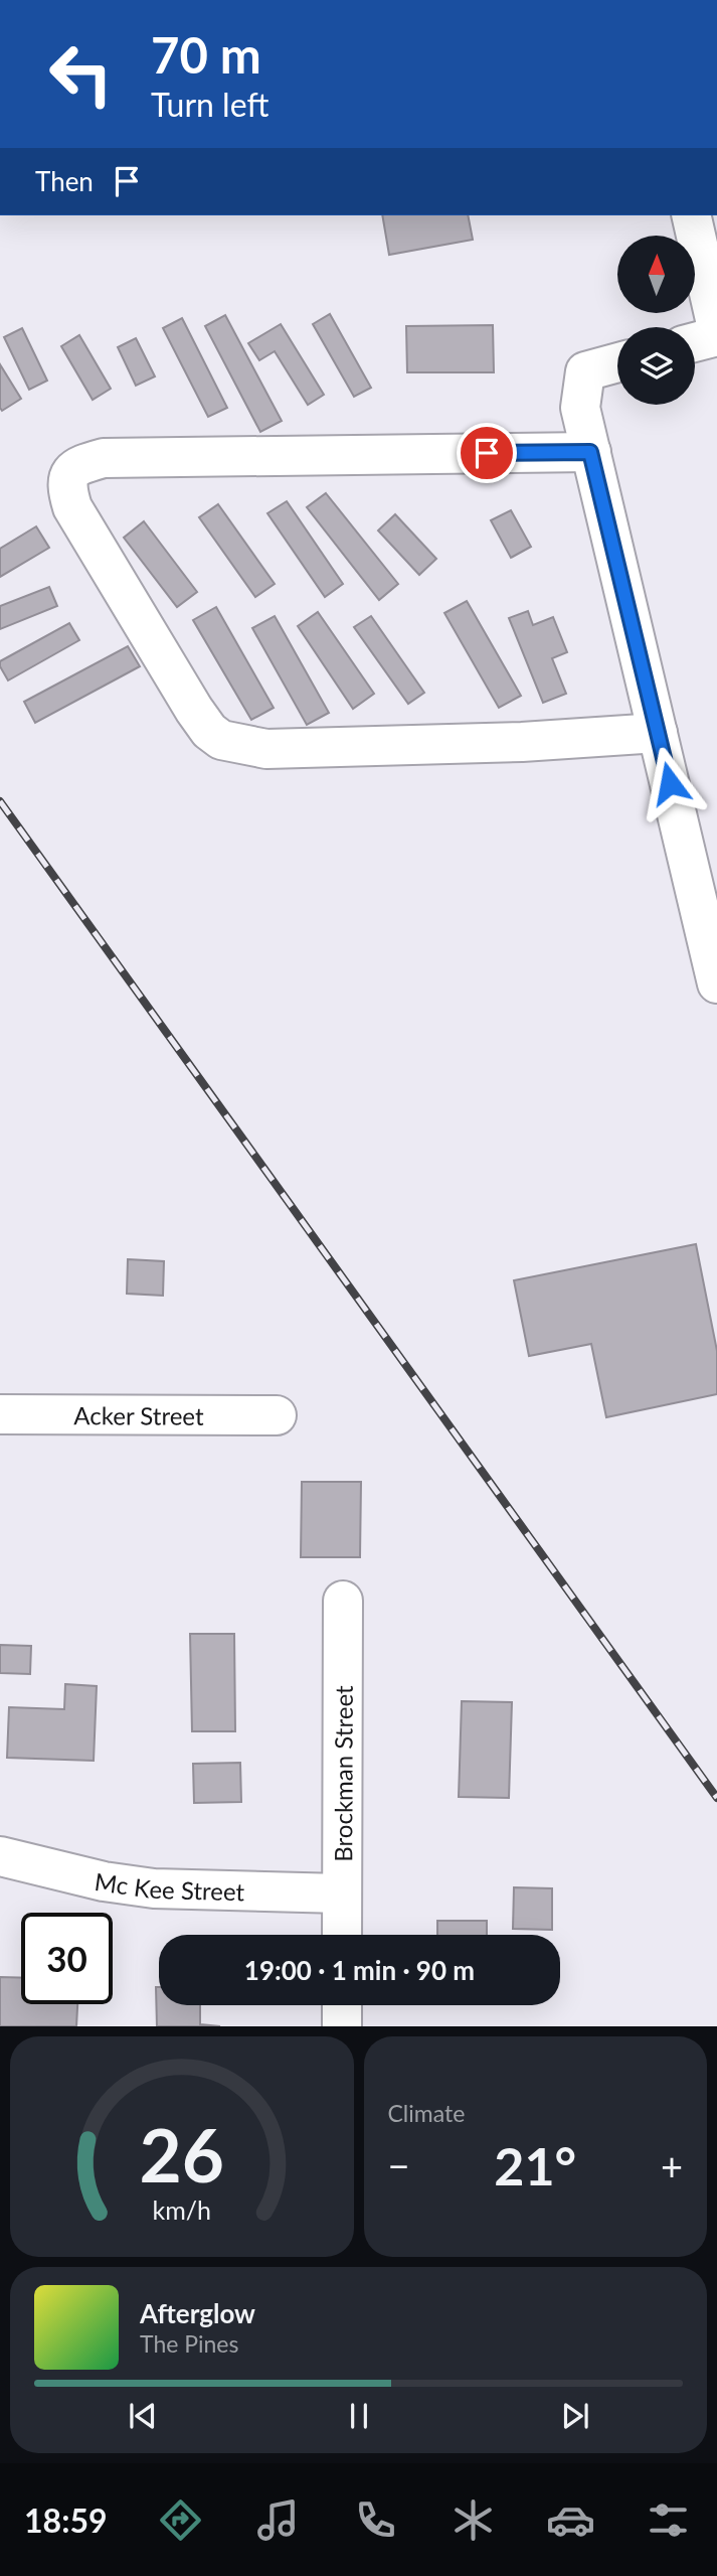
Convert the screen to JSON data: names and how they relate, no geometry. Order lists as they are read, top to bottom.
{
  "streets": {
    "street": ["Acker Street", "Brockman Street", "Mc Kee Street"]
  },
  "crossings": [
    ["Brockman Street", "Mc Kee Street"]
  ],
  "north": "top",
  "page": {
    "turn": ["70 m", "Turn left"],
    "then": "Then",
    "limit": "30",
    "trip": "19:00 · 1 min · 90 m",
    "tile": "Climate",
    "heat": ["−", "21°", "+"],
    "song": ["Afterglow", "The Pines"],
    "tabs": "18:59",
    "gauge": ["26", "km/h"]
  }
}
